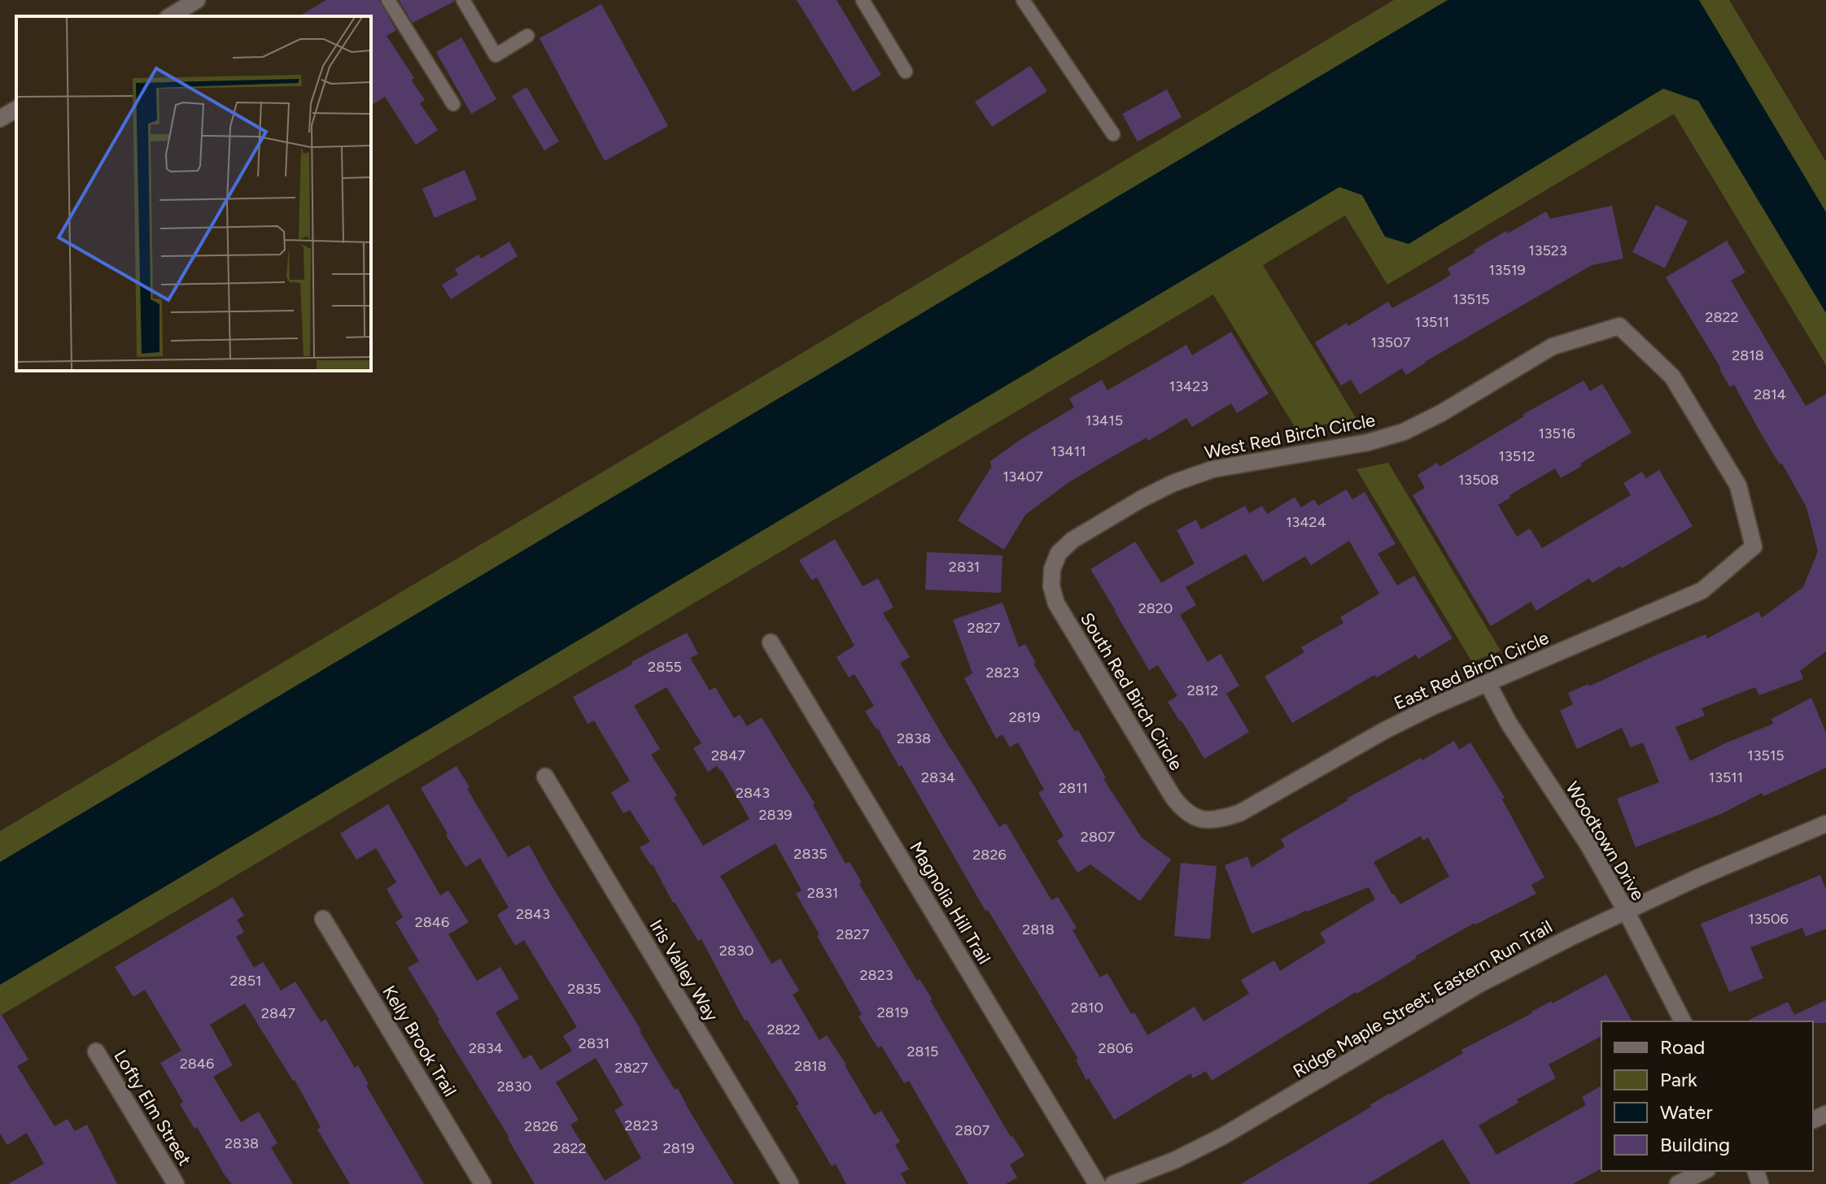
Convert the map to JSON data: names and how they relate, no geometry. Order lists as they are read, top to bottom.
{
  "streets": {
    "street": [
      "West Red Birch Circle",
      "East Red Birch Circle",
      "South Red Birch Circle",
      "Woodtown Drive",
      "Magnolia Hill Trail",
      "Iris Valley Way",
      "Ridge Maple Street; Eastern Run Trail",
      "Kelly Brook Trail",
      "Lofty Elm Street"
    ]
  },
  "crossings": [
    ["West Red Birch Circle", "East Red Birch Circle"],
    ["West Red Birch Circle", "South Red Birch Circle"],
    ["East Red Birch Circle", "South Red Birch Circle"],
    ["East Red Birch Circle", "Woodtown Drive"],
    ["Woodtown Drive", "Ridge Maple Street; Eastern Run Trail"]
  ],
  "house_numbers": [
    "13523",
    "13519",
    "13515",
    "2822",
    "13511",
    "13507",
    "2818",
    "13423",
    "2814",
    "13415",
    "13516",
    "13411",
    "13512",
    "13407",
    "13508",
    "13424",
    "2831",
    "2820",
    "2827",
    "2855",
    "2823",
    "2812",
    "2819",
    "2838",
    "2847",
    "13515",
    "2834",
    "13511",
    "2811",
    "2843",
    "2839",
    "2807",
    "2835",
    "2826",
    "2831",
    "2843",
    "13506",
    "2846",
    "2818",
    "2827",
    "2830",
    "2823",
    "2851",
    "2835",
    "2810",
    "2819",
    "2847",
    "2822",
    "2831",
    "2834",
    "2806",
    "2815",
    "2846",
    "2818",
    "2827",
    "2830",
    "2823",
    "2826",
    "2807",
    "2838",
    "2822",
    "2819"
  ],
  "legend": [
    "Road",
    "Park",
    "Water",
    "Building"
  ]
}
